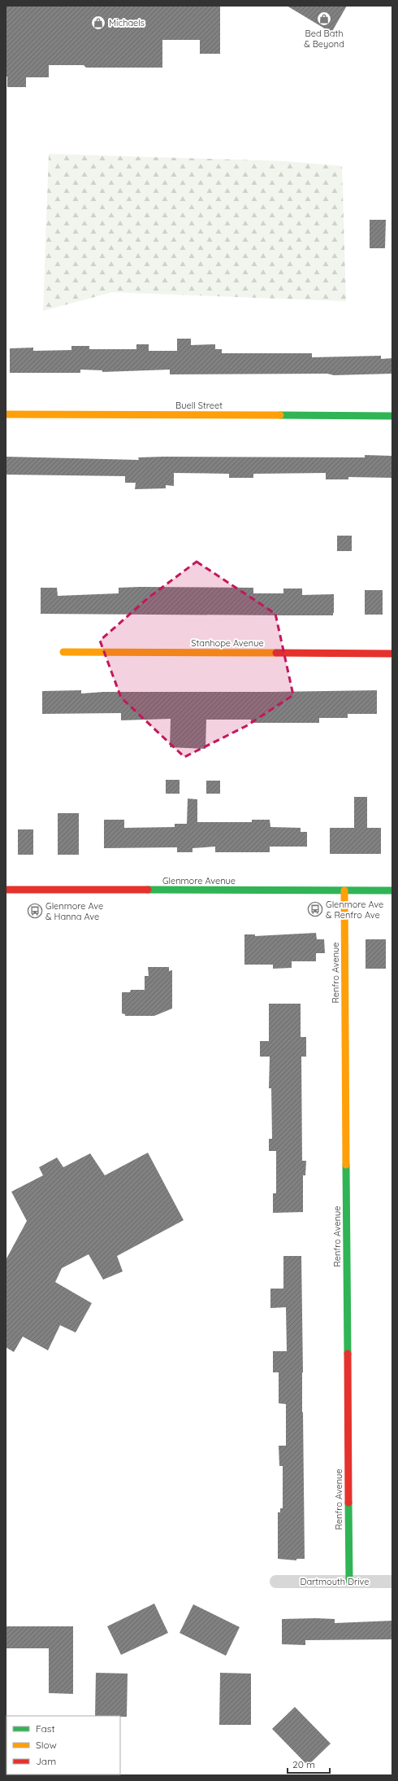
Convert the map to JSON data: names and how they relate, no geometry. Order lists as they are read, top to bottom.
{
  "streets": {
    "street": [
      "Buell Street",
      "Stanhope Avenue",
      "Glenmore Avenue",
      "Renfro Avenue",
      "Dartmouth Drive"
    ]
  },
  "crossings": [
    ["Glenmore Avenue", "Renfro Avenue"],
    ["Renfro Avenue", "Dartmouth Drive"]
  ],
  "places": {
    "shop": ["Bed Bath & Beyond", "Michaels"],
    "bus stop": ["Glenmore Ave & Renfro Ave", "Glenmore Ave & Hanna Ave"]
  },
  "legend": ["Fast", "Slow", "Jam"],
  "scale_bar": "20 m"
}
